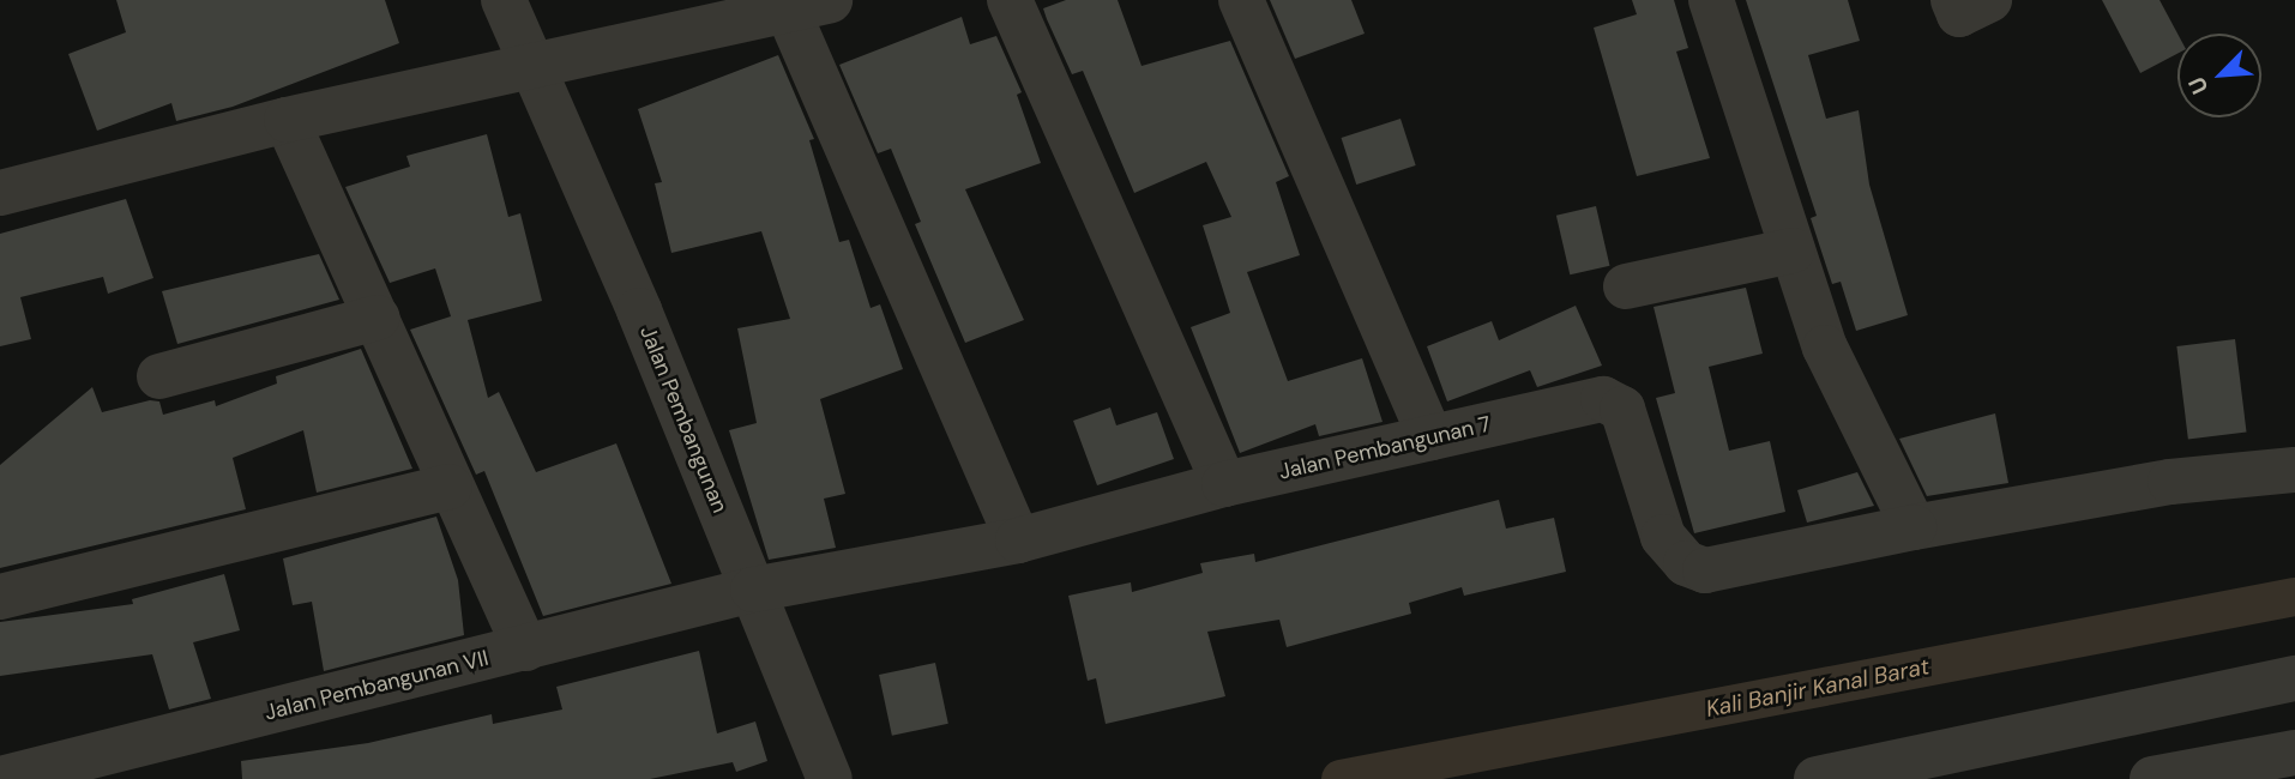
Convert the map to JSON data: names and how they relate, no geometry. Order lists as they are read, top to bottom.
{
  "streets": {
    "street": ["Jalan Pembangunan", "Jalan Pembangunan 7", "Jalan Pembangunan VII"]
  },
  "crossings": [
    ["Jalan Pembangunan", "Jalan Pembangunan 7"],
    ["Jalan Pembangunan", "Jalan Pembangunan VII"],
    ["Jalan Pembangunan 7", "Jalan Pembangunan VII"]
  ],
  "water": ["Kali Banjir Kanal Barat"],
  "north": "bottom left"
}
